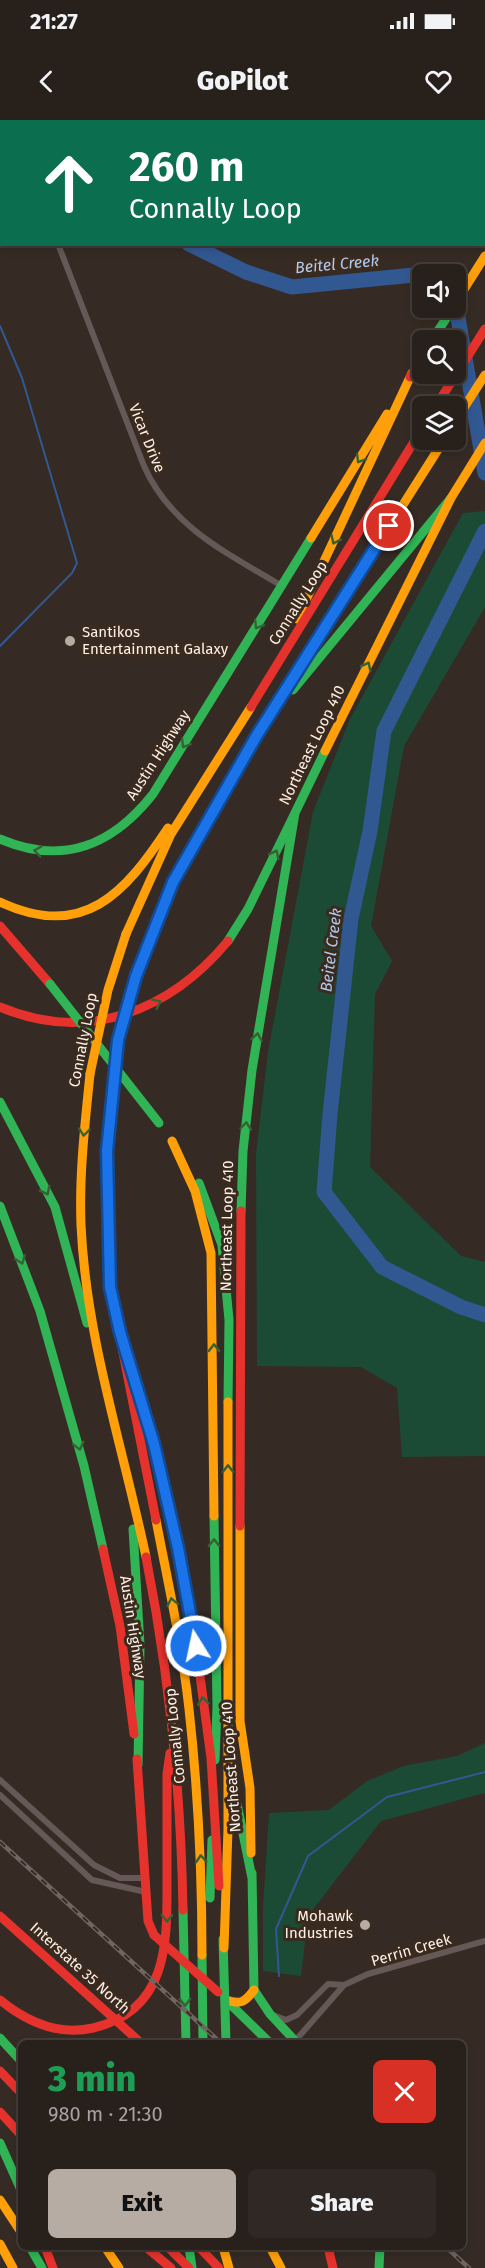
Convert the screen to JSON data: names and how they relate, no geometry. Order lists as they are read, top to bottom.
{
  "streets": {
    "main road": [
      "Connally Loop",
      "Northeast Loop 410",
      "Austin Highway",
      "Interstate 35 North"
    ],
    "street": ["Vicar Drive", "Perrin Creek"]
  },
  "crossings": [
    ["Vicar Drive", "Austin Highway"]
  ],
  "water": ["Beitel Creek"],
  "places": ["Santikos Entertainment Galaxy", "Mohawk Industries"],
  "page": {
    "status": "21:27",
    "header": "GoPilot",
    "turn": ["260 m", "Connally Loop"],
    "heading": ["3 min", "980 m · 21:30"],
    "buttons": ["Exit", "Share"]
  }
}
